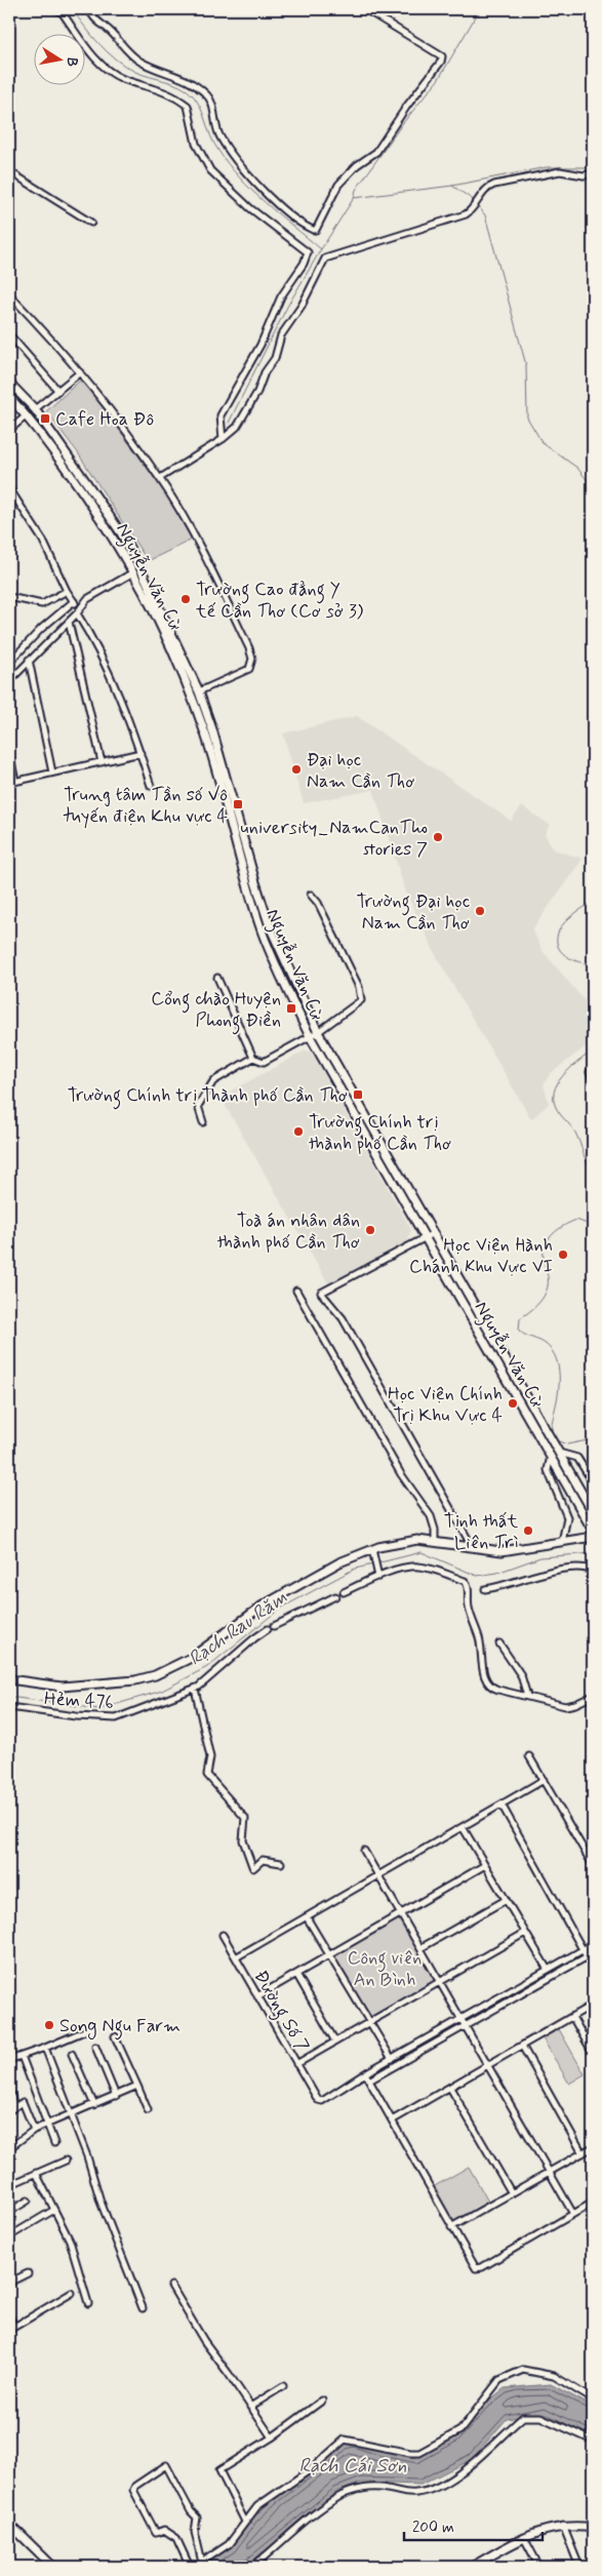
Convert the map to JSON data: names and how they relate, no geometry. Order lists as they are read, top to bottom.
{
  "streets": {
    "main road": ["Nguyễn Văn Cừ"],
    "street": ["Hẻm 476", "Đường Số 7"]
  },
  "water": ["Rạch Rau Răm", "Rạch Cái Sơn"],
  "parks": ["Công viên An Bình"],
  "places": {
    "transit": [
      "Cafe Hoa Đô",
      "Trung tâm Tần số Vô tuyến điện Khu vực 4",
      "Cổng chào Huyện Phong Điền",
      "Trường Chính trị Thành phố Cần Thơ"
    ],
    "other": [
      "Trường Cao đẳng Y tế Cần Thơ (Cơ sở 3)",
      "Đại học Nam Cần Thơ",
      "university_NamCanTho stories 7",
      "Trường Đại học Nam Cần Thơ",
      "Trường Chính trị thành phố Cần Thơ",
      "Toà án nhân dân thành phố Cần Thơ",
      "Học Viện Hành Chánh Khu Vực VI",
      "Học Viện Chính Trị Khu Vực 4",
      "Tịnh thất Liên Trì",
      "Song Ngu Farm"
    ]
  },
  "scale_bar": "200 m",
  "north": "right"
}
